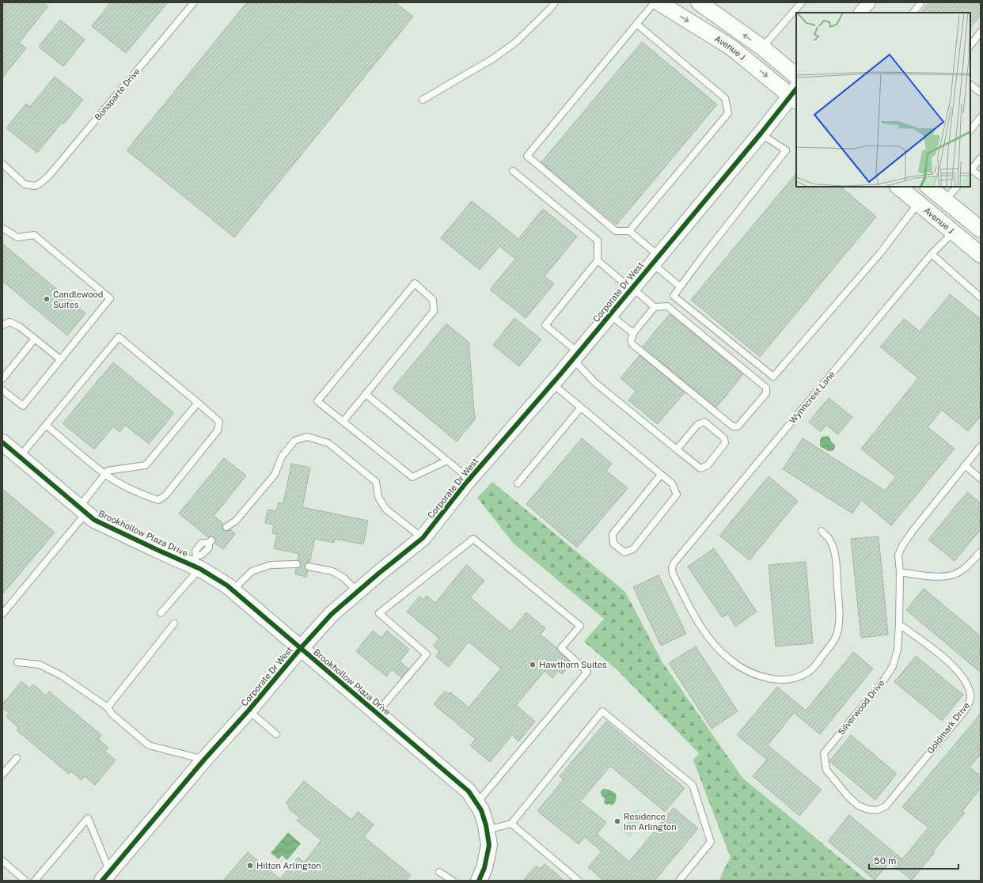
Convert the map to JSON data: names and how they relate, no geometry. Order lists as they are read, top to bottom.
{
  "streets": {
    "street": ["Avenue J", "Corporate Dr West", "Brookhollow Plaza Drive"],
    "lane": [
      "Bonaparte Drive",
      "Wynncrest Lane",
      "Silverwood Drive",
      "Goldmark Drive"
    ]
  },
  "crossings": [
    ["Avenue J", "Corporate Dr West"],
    ["Avenue J", "Wynncrest Lane"],
    ["Corporate Dr West", "Brookhollow Plaza Drive"],
    ["Silverwood Drive", "Goldmark Drive"]
  ],
  "places": [
    "Candlewood Suites",
    "Hawthorn Suites",
    "Residence Inn Arlington",
    "Hilton Arlington"
  ],
  "scale_bar": "50 m"
}
